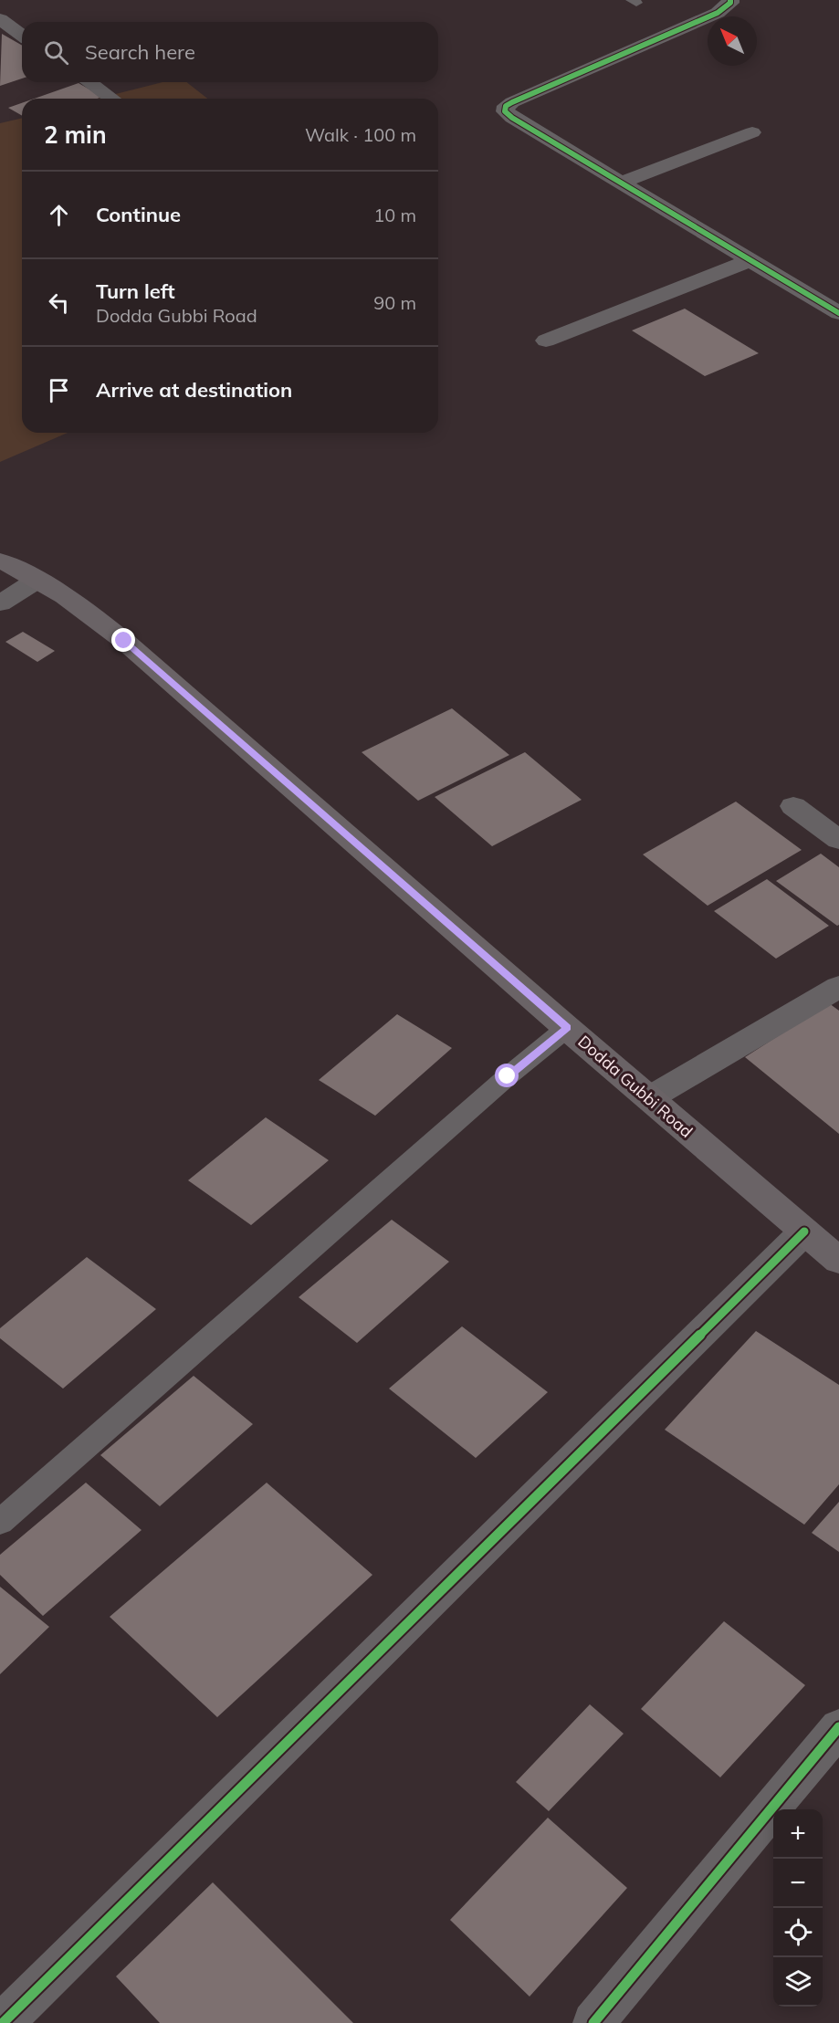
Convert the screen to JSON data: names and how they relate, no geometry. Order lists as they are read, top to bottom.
{
  "streets": {
    "main road": ["Dodda Gubbi Road"]
  },
  "north": "top left",
  "page": {
    "search": "Search here",
    "heading": ["2 min", "Walk · 100 m"],
    "list": [
      ["Continue", "10 m"],
      ["Turn left", "Dodda Gubbi Road", "90 m"],
      "Arrive at destination"
    ],
    "map_buttons": ["+", "−"]
  }
}
